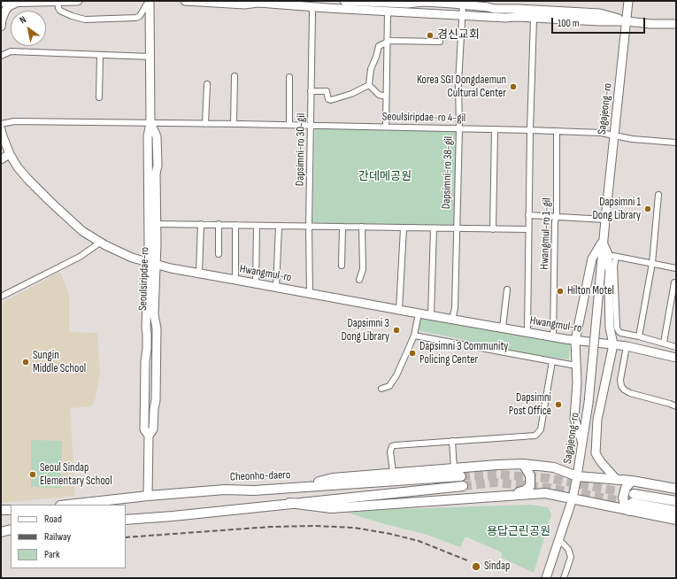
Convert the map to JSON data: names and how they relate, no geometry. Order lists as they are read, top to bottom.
{
  "streets": {
    "main road": [
      "Sagajeong-ro",
      "Hwangmul-ro",
      "Seoulsiripdae-ro",
      "Cheonho-daero"
    ],
    "street": [
      "Seoulsiripdae-ro 4-gil",
      "Dapsimni-ro 30-gil",
      "Dapsimni-ro 38-gil",
      "Hwangmul-ro 1-gil"
    ]
  },
  "crossings": [
    ["Sagajeong-ro", "Seoulsiripdae-ro 4-gil"],
    ["Seoulsiripdae-ro 4-gil", "Dapsimni-ro 30-gil"],
    ["Seoulsiripdae-ro 4-gil", "Dapsimni-ro 38-gil"],
    ["Seoulsiripdae-ro 4-gil", "Hwangmul-ro 1-gil"],
    ["Seoulsiripdae-ro 4-gil", "Seoulsiripdae-ro"],
    ["Dapsimni-ro 30-gil", "Hwangmul-ro"],
    ["Dapsimni-ro 38-gil", "Hwangmul-ro"],
    ["Hwangmul-ro 1-gil", "Hwangmul-ro"],
    ["Hwangmul-ro", "Seoulsiripdae-ro"],
    ["Seoulsiripdae-ro", "Cheonho-daero"]
  ],
  "parks": ["간데메공원", "용답근린공원"],
  "places": [
    "경신교회",
    "Korea SGI Dongdaemun Cultural Center",
    "Dapsimni 1 Dong Library",
    "Hilton Motel",
    "Dapsimni 3 Dong Library",
    "Dapsimni 3 Community Policing Center",
    "Sungin Middle School",
    "Dapsimni Post Office",
    "Seoul Sindap Elementary School",
    "Sindap"
  ],
  "legend": ["Road", "Railway", "Park"],
  "scale_bar": "100 m",
  "north": "top left"
}
